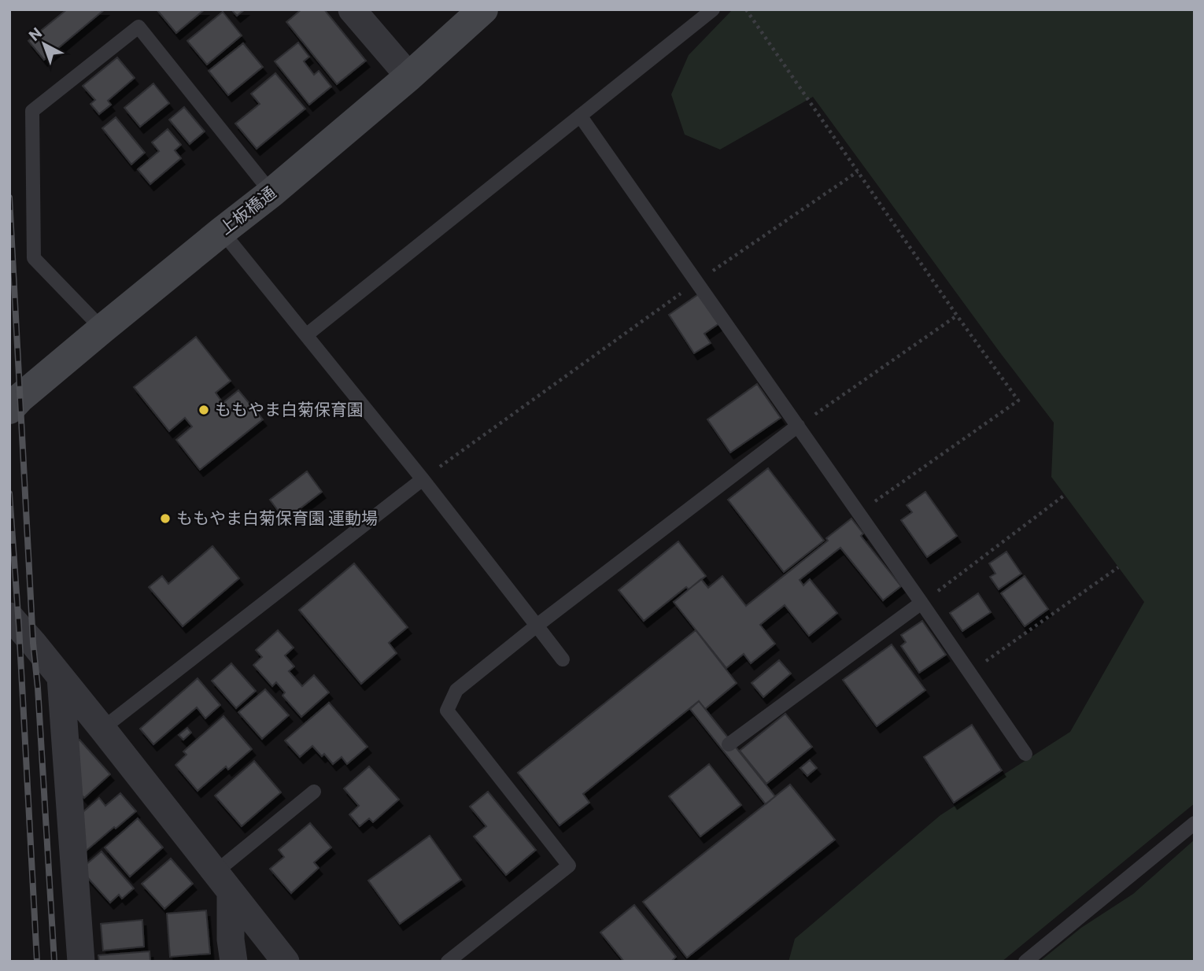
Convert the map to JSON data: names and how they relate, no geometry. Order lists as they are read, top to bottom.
{
  "streets": {
    "street": ["上板橋通"]
  },
  "places": ["ももやま白菊保育園", "ももやま白菊保育園 運動場"],
  "north": "top left"
}
